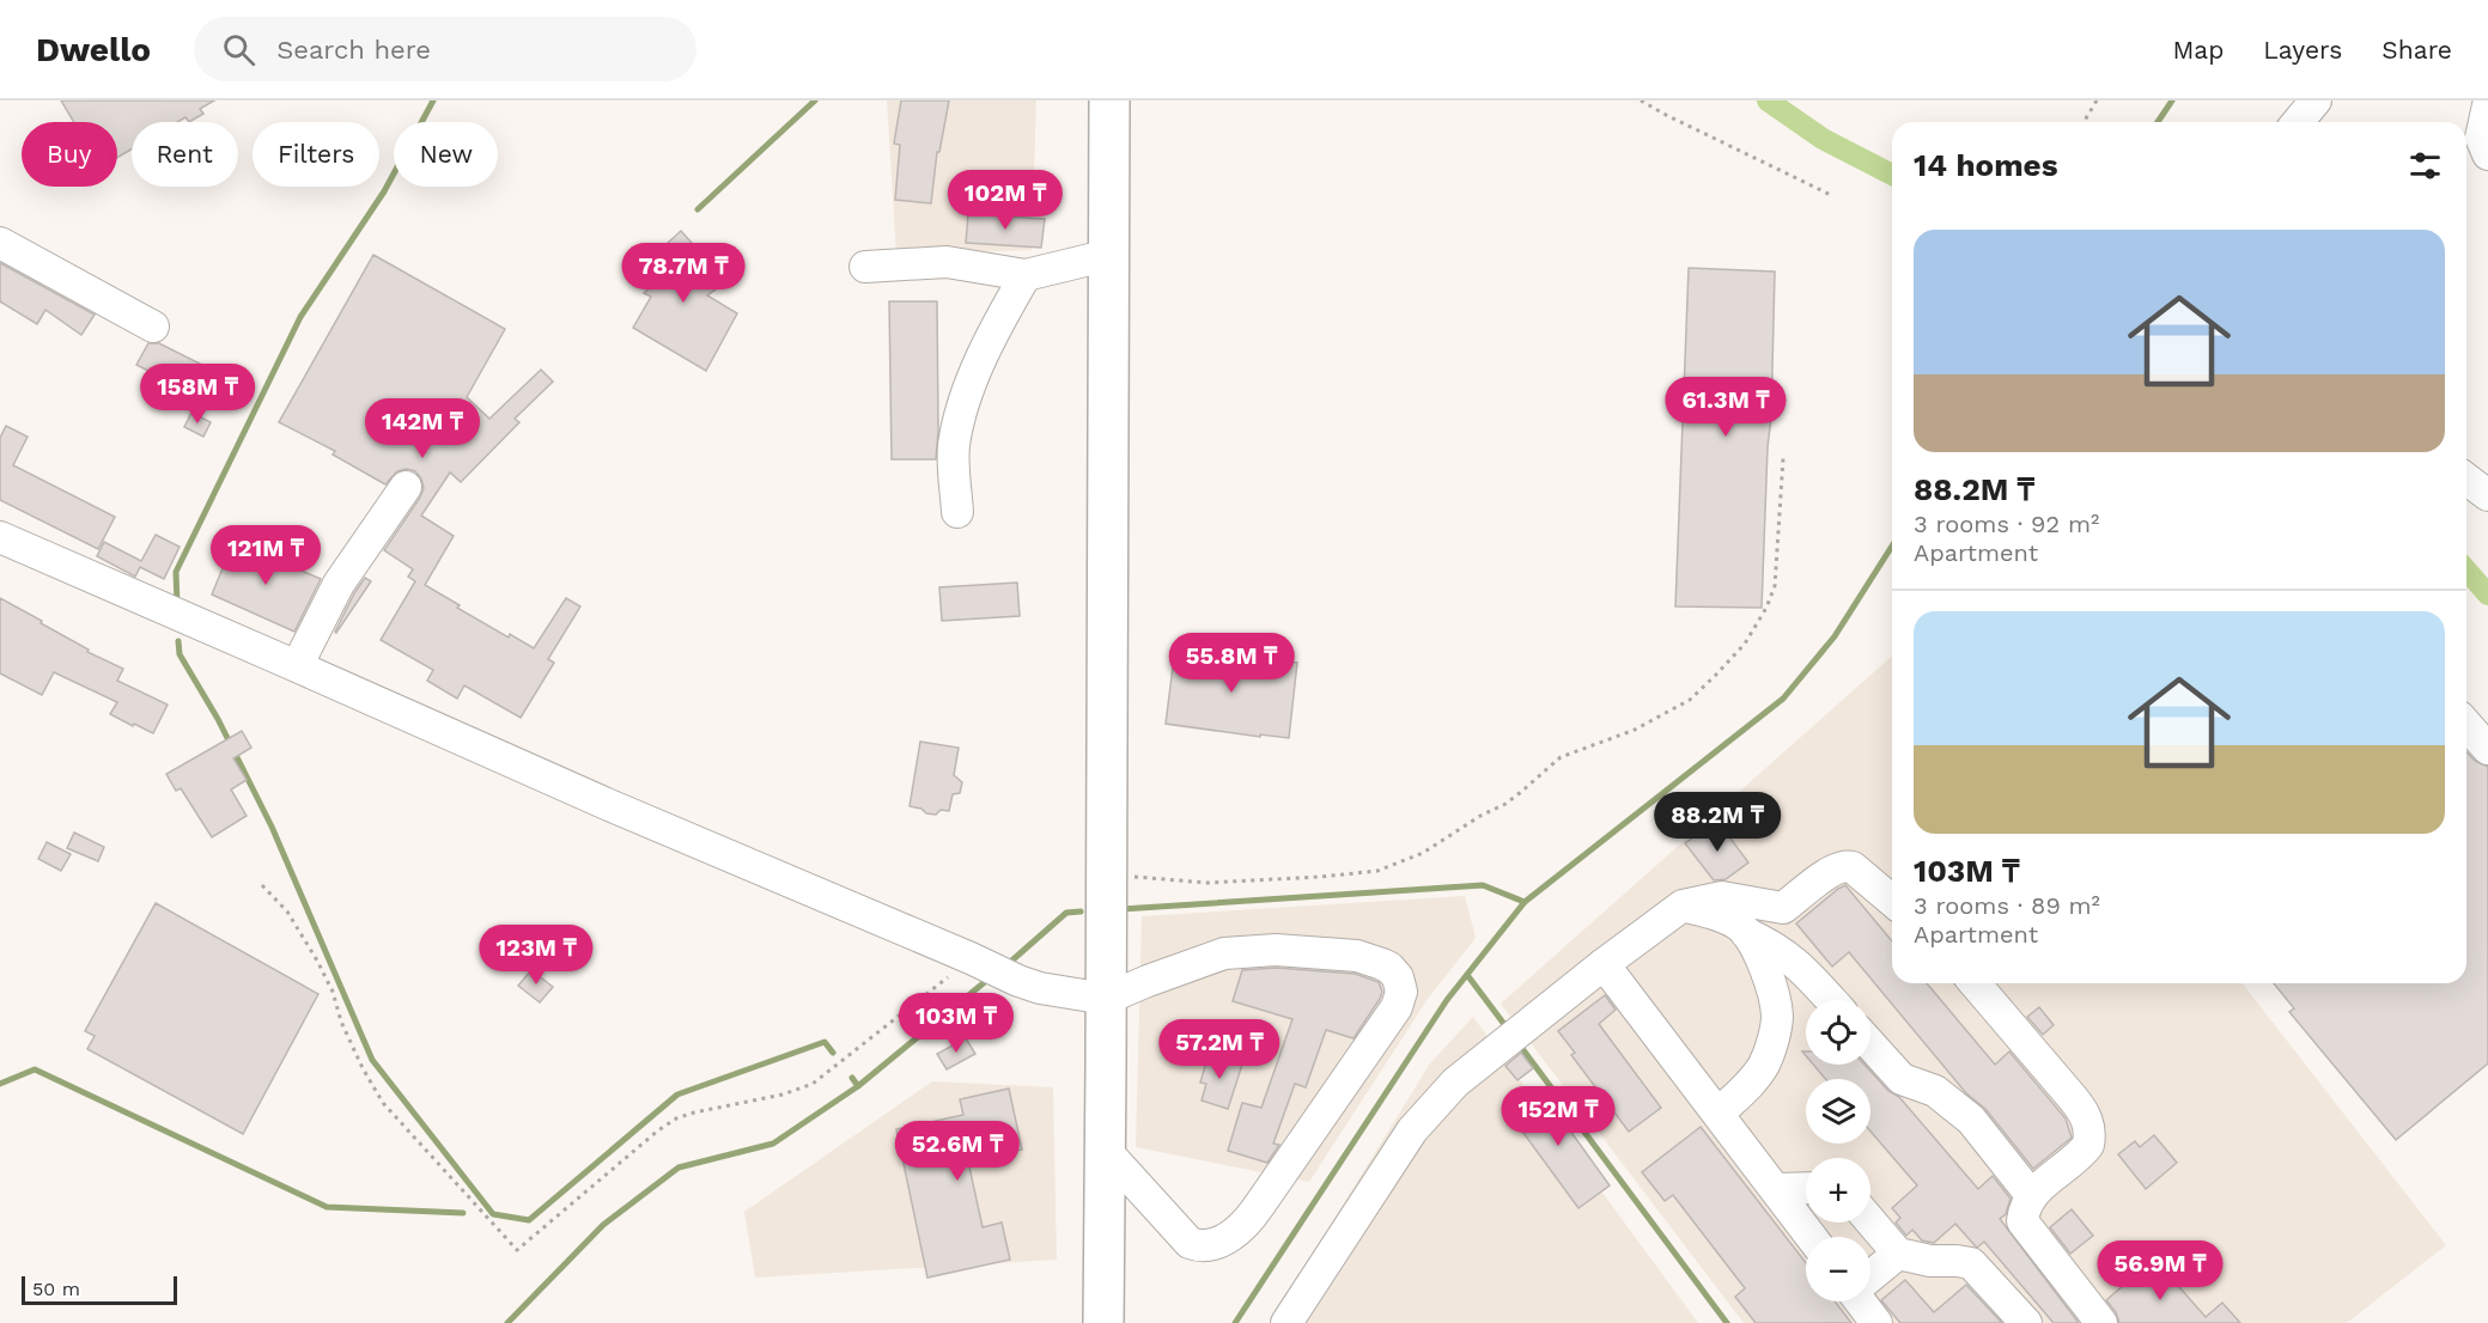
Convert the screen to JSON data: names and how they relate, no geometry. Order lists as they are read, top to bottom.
{
  "scale_bar": "50 m",
  "page": {
    "header": "Dwello",
    "search": "Search here",
    "nav": ["Map", "Layers", "Share"],
    "chip": [
      "Buy",
      "Rent",
      "Filters",
      "New"
    ],
    "heading": "14 homes",
    "price": [
      "102M ₸",
      "78.7M ₸",
      "158M ₸",
      "61.3M ₸",
      "142M ₸",
      "121M ₸",
      "55.8M ₸",
      "88.2M ₸",
      "123M ₸",
      "103M ₸",
      "57.2M ₸",
      "152M ₸",
      "52.6M ₸",
      "56.9M ₸"
    ],
    "list": [
      {
        "name": "88.2M ₸",
        "note": "3 rooms · 92 m² · Apartment"
      },
      {
        "name": "103M ₸",
        "note": "3 rooms · 89 m² · Apartment"
      }
    ],
    "map_buttons": ["+", "−"],
    "scale": "50 m"
  }
}
